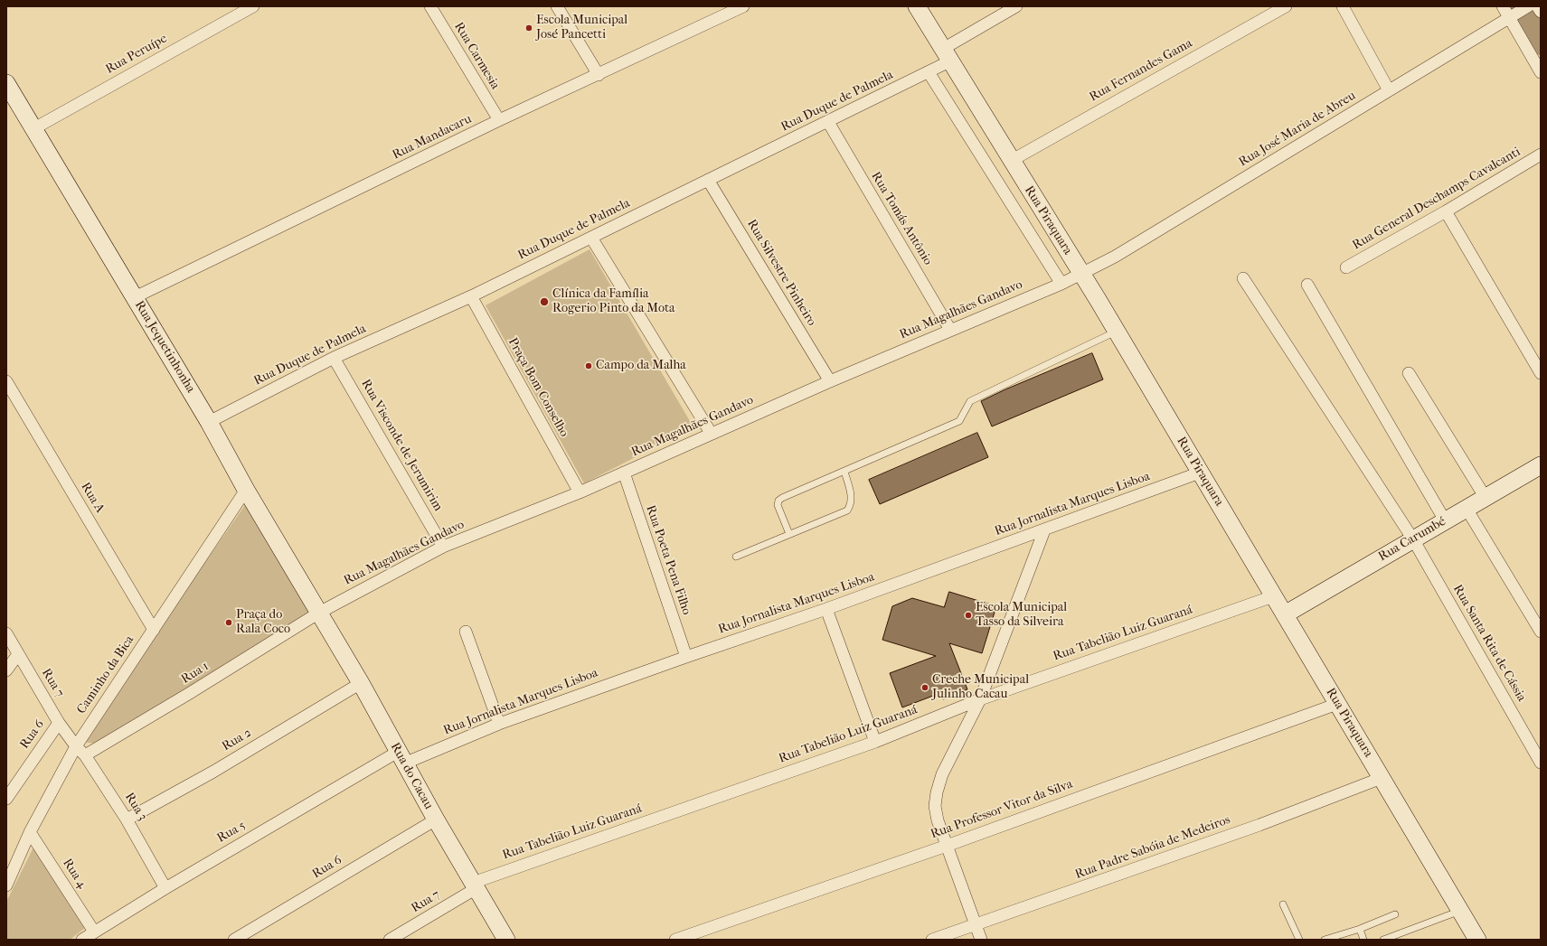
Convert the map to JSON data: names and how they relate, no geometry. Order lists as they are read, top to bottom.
{
  "streets": {
    "street": [
      "Rua Peruípe",
      "Rua Carmesia",
      "Rua Fernandes Gama",
      "Rua Duque de Palmela",
      "Rua José Maria de Abreu",
      "Rua Mandacaru",
      "Rua General Deschamps Cavalcanti",
      "Rua Tomás Antônio",
      "Rua Piraquara",
      "Rua Silvestre Pinheiro",
      "Rua Magalhães Gandavo",
      "Rua Jequetinhonha",
      "Praça Bom Conselho",
      "Rua Visconde de Jerumirim",
      "Rua A",
      "Rua Jornalista Marques Lisboa",
      "Rua Carumbé",
      "Rua Poeta Pena Filho",
      "Rua Tabelião Luiz Guaraná",
      "Rua Santa Rita de Cássia",
      "Rua 1",
      "Caminho da Bica",
      "Rua 7",
      "Rua 6",
      "Rua 2",
      "Rua do Cacau",
      "Rua 3",
      "Rua Professor Vitor da Silva",
      "Rua 5",
      "Rua Padre Sabóia de Medeiros",
      "Rua 4"
    ]
  },
  "crossings": [
    ["Rua Peruípe", "Rua Jequetinhonha"],
    ["Rua Carmesia", "Rua Mandacaru"],
    ["Rua Fernandes Gama", "Rua Piraquara"],
    ["Rua Duque de Palmela", "Rua Tomás Antônio"],
    ["Rua Duque de Palmela", "Rua Piraquara"],
    ["Rua Duque de Palmela", "Rua Silvestre Pinheiro"],
    ["Rua Duque de Palmela", "Rua Jequetinhonha"],
    ["Rua Duque de Palmela", "Praça Bom Conselho"],
    ["Rua Duque de Palmela", "Rua Visconde de Jerumirim"],
    ["Rua José Maria de Abreu", "Rua Piraquara"],
    ["Rua José Maria de Abreu", "Rua Magalhães Gandavo"],
    ["Rua Mandacaru", "Rua Jequetinhonha"],
    ["Rua Tomás Antônio", "Rua Magalhães Gandavo"],
    ["Rua Piraquara", "Rua Magalhães Gandavo"],
    ["Rua Piraquara", "Rua Jornalista Marques Lisboa"],
    ["Rua Piraquara", "Rua Carumbé"],
    ["Rua Piraquara", "Rua Tabelião Luiz Guaraná"],
    ["Rua Piraquara", "Rua Professor Vitor da Silva"],
    ["Rua Piraquara", "Rua Padre Sabóia de Medeiros"],
    ["Rua Silvestre Pinheiro", "Rua Magalhães Gandavo"],
    ["Rua Magalhães Gandavo", "Rua Jequetinhonha"],
    ["Rua Magalhães Gandavo", "Praça Bom Conselho"],
    ["Rua Magalhães Gandavo", "Rua Visconde de Jerumirim"],
    ["Rua Magalhães Gandavo", "Rua Poeta Pena Filho"],
    ["Rua Magalhães Gandavo", "Rua 1"],
    ["Rua Magalhães Gandavo", "Rua do Cacau"],
    ["Rua Jequetinhonha", "Rua 1"],
    ["Rua Jequetinhonha", "Caminho da Bica"],
    ["Rua Jequetinhonha", "Rua do Cacau"],
    ["Rua A", "Caminho da Bica"],
    ["Rua Jornalista Marques Lisboa", "Rua Poeta Pena Filho"],
    ["Rua Jornalista Marques Lisboa", "Rua do Cacau"],
    ["Rua Jornalista Marques Lisboa", "Rua 5"],
    ["Rua Carumbé", "Rua Santa Rita de Cássia"],
    ["Rua Tabelião Luiz Guaraná", "Rua 7"],
    ["Rua Tabelião Luiz Guaraná", "Rua do Cacau"],
    ["Rua 1", "Rua do Cacau"],
    ["Rua 1", "Rua 3"],
    ["Caminho da Bica", "Rua 7"],
    ["Caminho da Bica", "Rua 3"],
    ["Caminho da Bica", "Rua 4"],
    ["Rua 7", "Rua 6"],
    ["Rua 7", "Rua do Cacau"],
    ["Rua 7", "Rua 3"],
    ["Rua 6", "Rua do Cacau"],
    ["Rua 2", "Rua do Cacau"],
    ["Rua 2", "Rua 3"],
    ["Rua do Cacau", "Rua 5"],
    ["Rua 3", "Rua 5"],
    ["Rua 5", "Rua 4"]
  ],
  "places": [
    "Escola Municipal José Pancetti",
    "Clínica da Família Rogerio Pinto da Mota",
    "Campo da Malha",
    "Escola Municipal Tasso da Silveira",
    "Praça do Rala Coco",
    "Creche Municipal Julinho Cacau"
  ]
}
